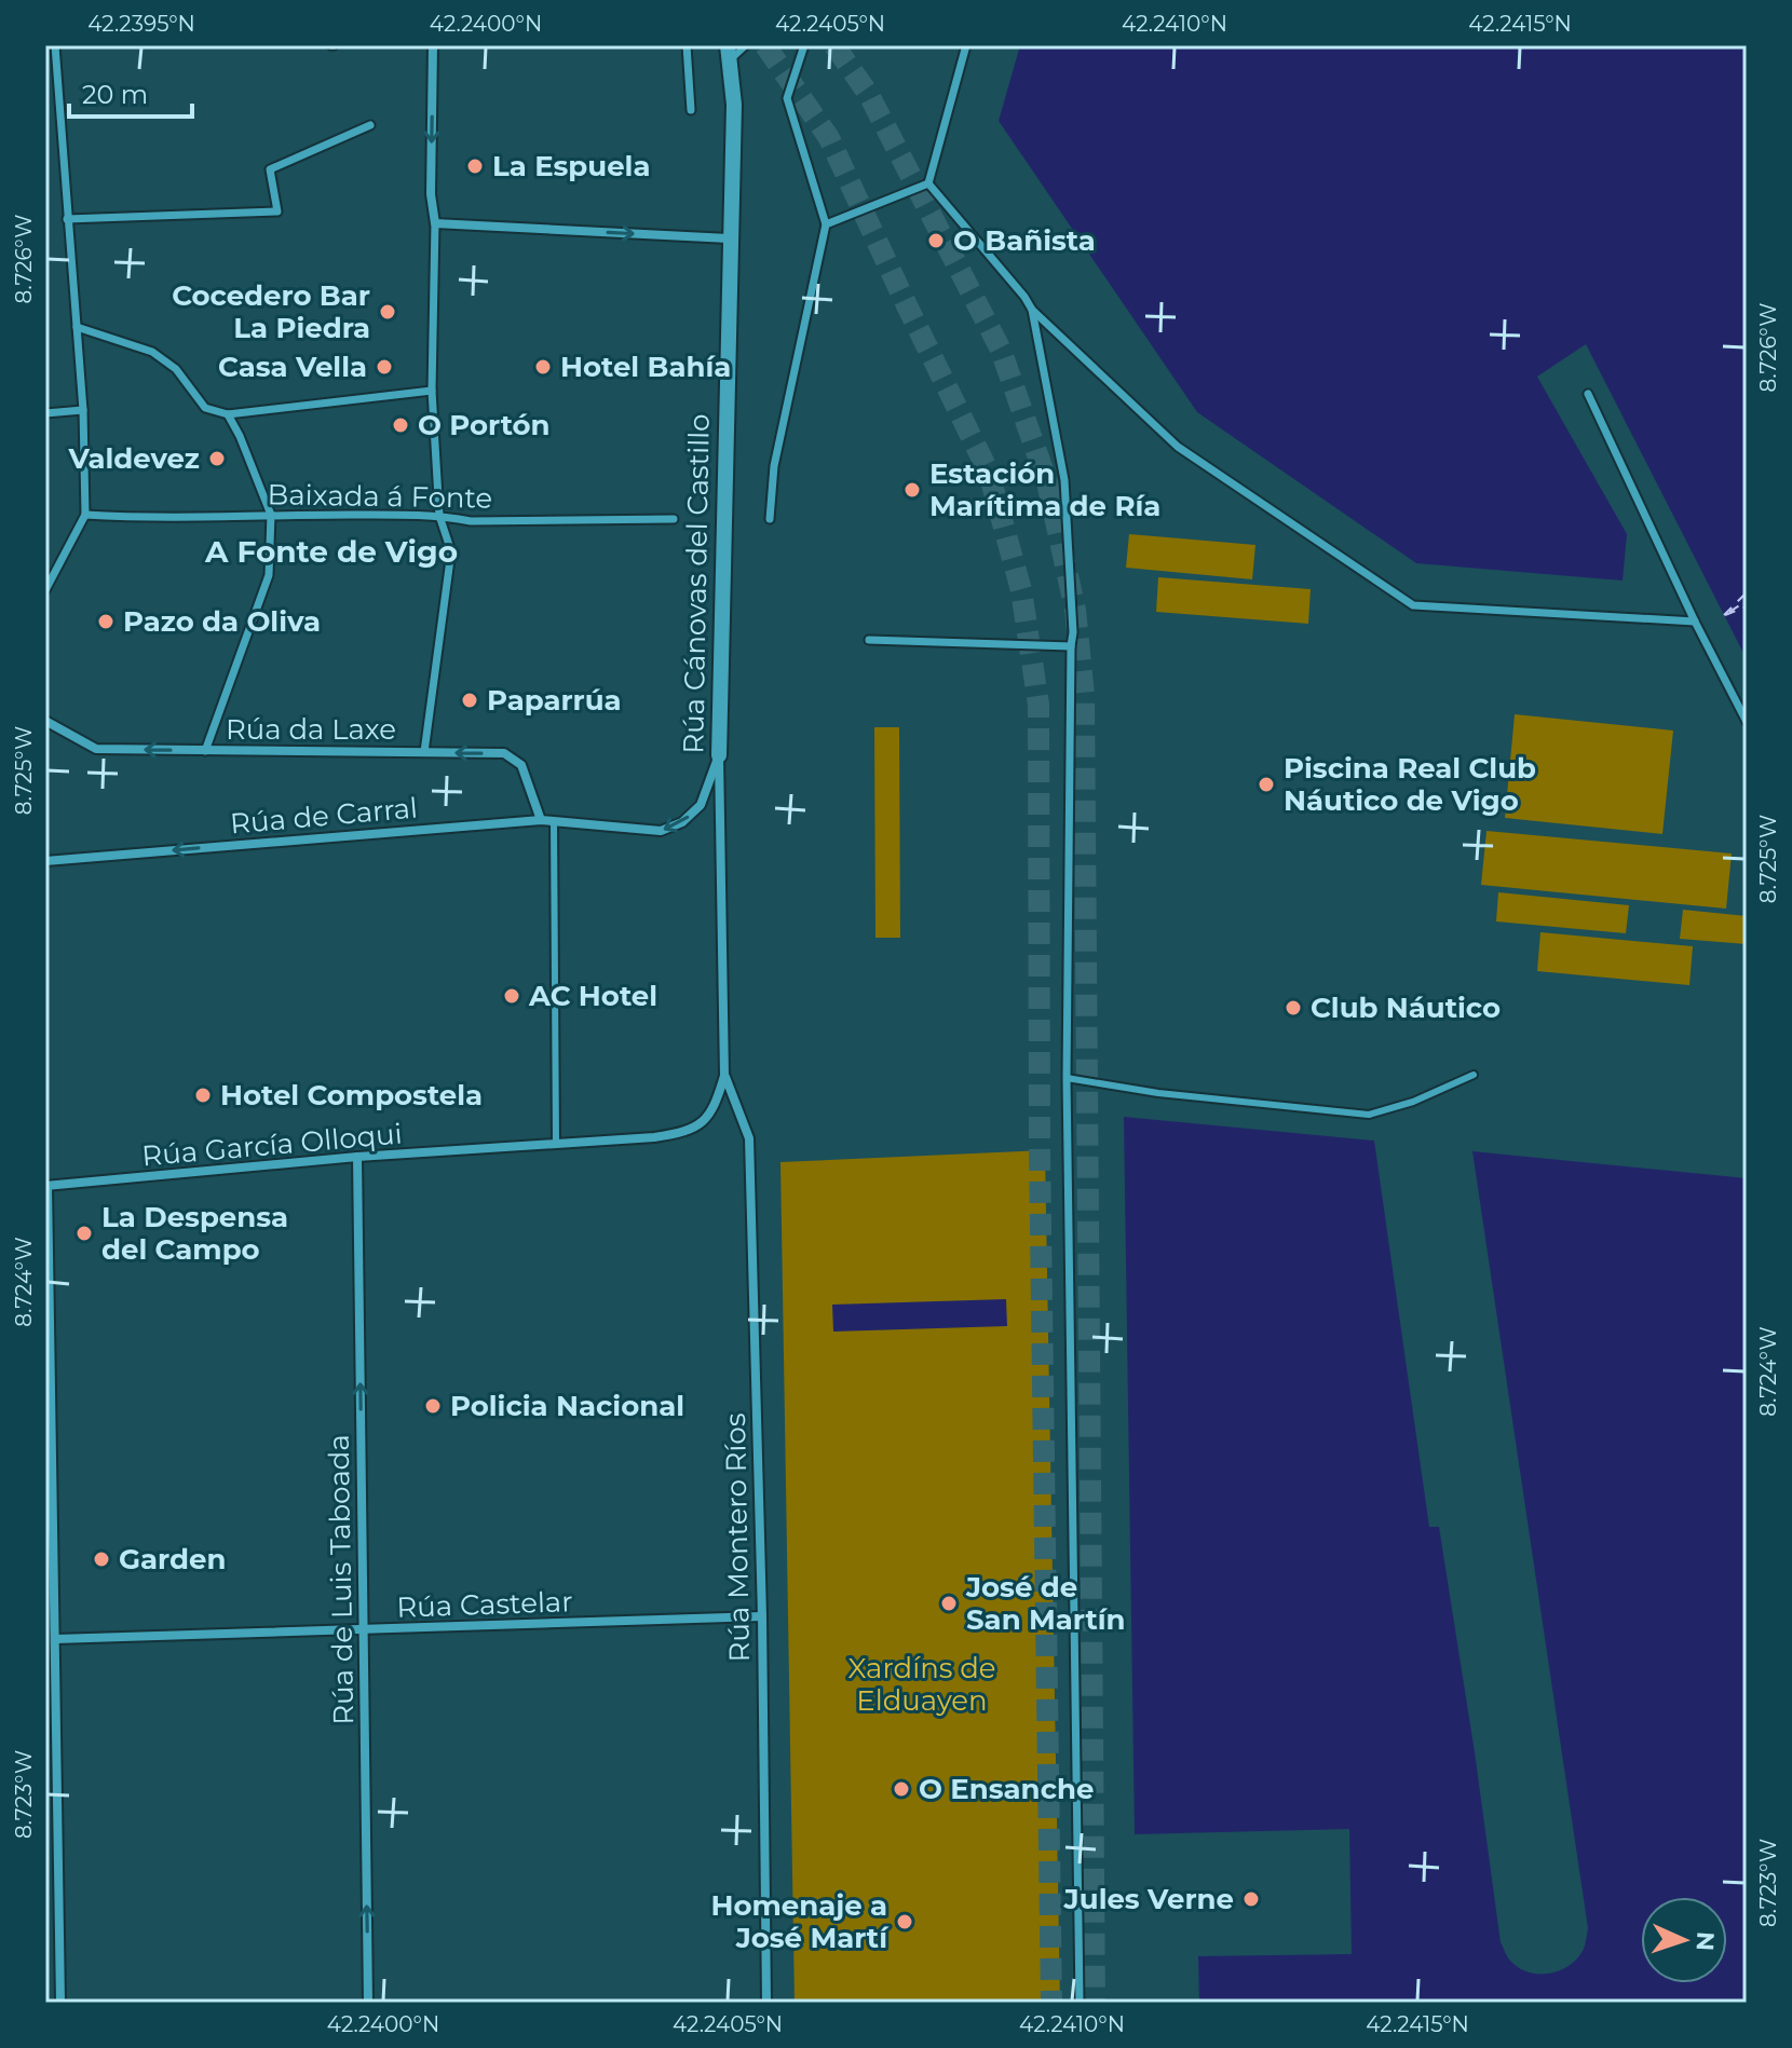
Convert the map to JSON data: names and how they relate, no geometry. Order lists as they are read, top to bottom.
{
  "streets": {
    "street": [
      "Baixada á Fonte",
      "Rúa Cánovas del Castillo",
      "Rúa da Laxe",
      "Rúa de Carral",
      "Rúa García Olloqui",
      "Rúa Montero Ríos",
      "Rúa de Luis Taboada",
      "Rúa Castelar"
    ]
  },
  "crossings": [
    ["Rúa Cánovas del Castillo", "Rúa de Carral"],
    ["Rúa Cánovas del Castillo", "Rúa García Olloqui"],
    ["Rúa Cánovas del Castillo", "Rúa Montero Ríos"],
    ["Rúa da Laxe", "Rúa de Carral"],
    ["Rúa García Olloqui", "Rúa de Luis Taboada"],
    ["Rúa Montero Ríos", "Rúa Castelar"],
    ["Rúa de Luis Taboada", "Rúa Castelar"]
  ],
  "one_way": ["Rúa da Laxe", "Rúa de Carral", "Rúa de Luis Taboada"],
  "districts": ["A Fonte de Vigo"],
  "parks": ["Xardíns de Elduayen"],
  "places": [
    "La Espuela",
    "O Bañista",
    "Cocedero Bar La Piedra",
    "Casa Vella",
    "Hotel Bahía",
    "O Portón",
    "Valdevez",
    "Estación Marítima de Ría",
    "Pazo da Oliva",
    "Paparrúa",
    "Piscina Real Club Náutico de Vigo",
    "AC Hotel",
    "Club Náutico",
    "Hotel Compostela",
    "La Despensa del Campo",
    "Policia Nacional",
    "Garden",
    "José de San Martín",
    "O Ensanche",
    "Jules Verne",
    "Homenaje a José Martí"
  ],
  "scale_bar": "20 m",
  "north": "right",
  "coordinates": [
    "42.2395°N",
    "42.2400°N",
    "42.2405°N",
    "42.2410°N",
    "42.2415°N",
    "8.726°W",
    "8.725°W",
    "8.724°W",
    "8.723°W"
  ]
}
